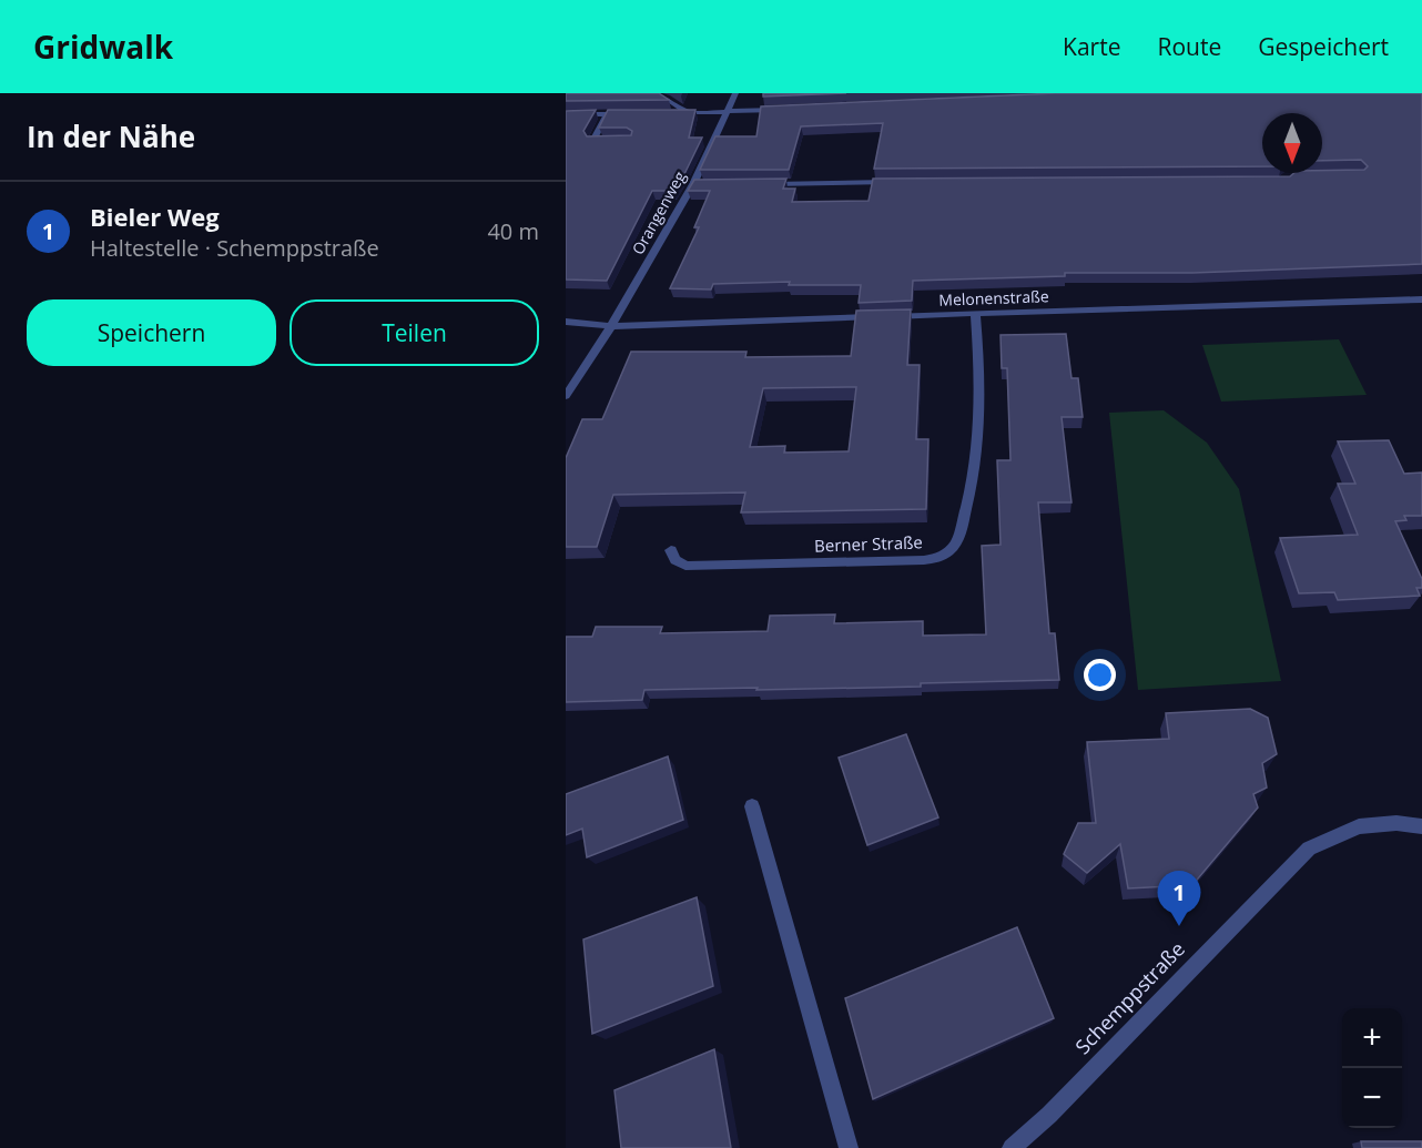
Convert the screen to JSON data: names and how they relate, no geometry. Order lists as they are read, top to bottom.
{
  "streets": {
    "street": [
      "Orangenweg",
      "Melonenstraße",
      "Berner Straße",
      "Schemppstraße"
    ]
  },
  "crossings": [
    ["Orangenweg", "Melonenstraße"],
    ["Melonenstraße", "Berner Straße"]
  ],
  "north": "bottom",
  "page": {
    "header": "Gridwalk",
    "nav": ["Karte", "Route", "Gespeichert"],
    "heading": "In der Nähe",
    "list": [
      {
        "mark": "1",
        "name": "Bieler Weg",
        "note": "Haltestelle · Schemppstraße",
        "value": "40 m"
      }
    ],
    "buttons": ["Speichern", "Teilen"],
    "pins": "1",
    "map_buttons": ["+", "−"]
  }
}
